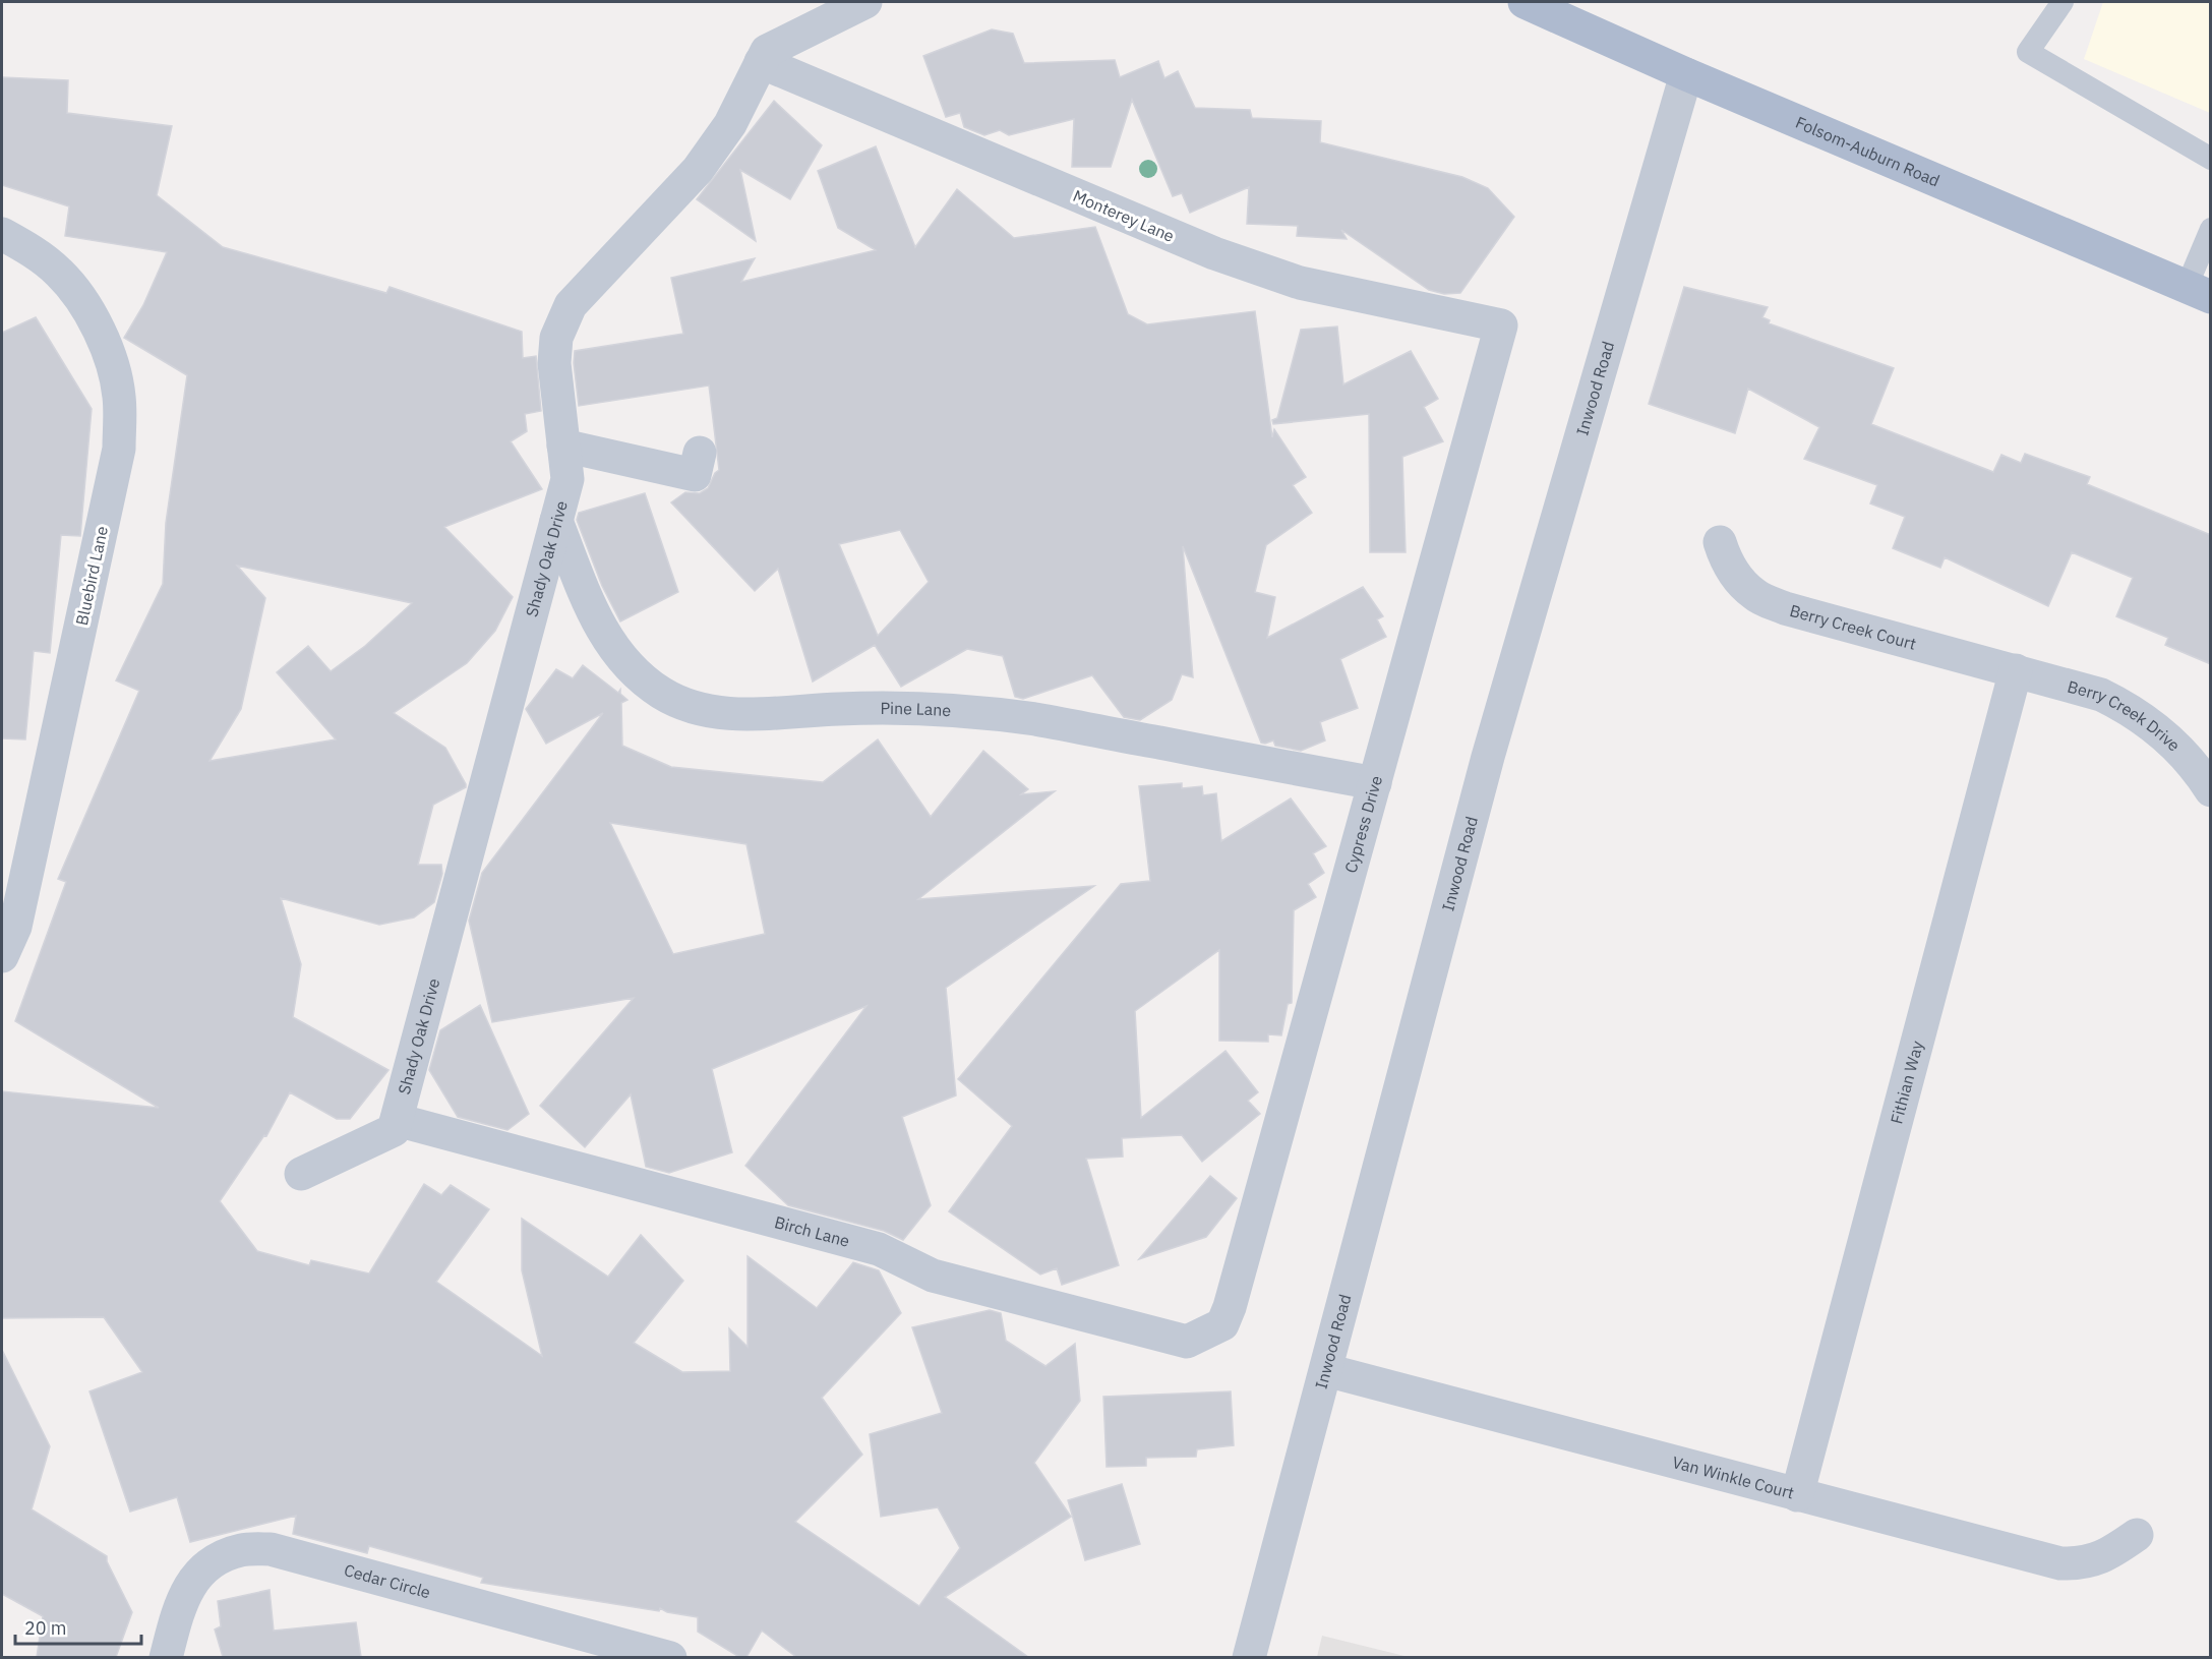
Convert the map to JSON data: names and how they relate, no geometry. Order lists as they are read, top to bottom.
{
  "streets": {
    "main road": ["Folsom-Auburn Road"],
    "street": [
      "Monterey Lane",
      "Inwood Road",
      "Shady Oak Drive",
      "Bluebird Lane",
      "Berry Creek Court",
      "Pine Lane",
      "Berry Creek Drive",
      "Cypress Drive",
      "Fithian Way",
      "Birch Lane",
      "Van Winkle Court",
      "Cedar Circle"
    ]
  },
  "crossings": [
    ["Folsom-Auburn Road", "Inwood Road"],
    ["Monterey Lane", "Shady Oak Drive"],
    ["Monterey Lane", "Cypress Drive"],
    ["Inwood Road", "Van Winkle Court"],
    ["Shady Oak Drive", "Pine Lane"],
    ["Shady Oak Drive", "Birch Lane"],
    ["Berry Creek Court", "Berry Creek Drive"],
    ["Berry Creek Court", "Fithian Way"],
    ["Pine Lane", "Cypress Drive"],
    ["Berry Creek Drive", "Fithian Way"],
    ["Cypress Drive", "Birch Lane"],
    ["Fithian Way", "Van Winkle Court"]
  ],
  "scale_bar": "20 m"
}
